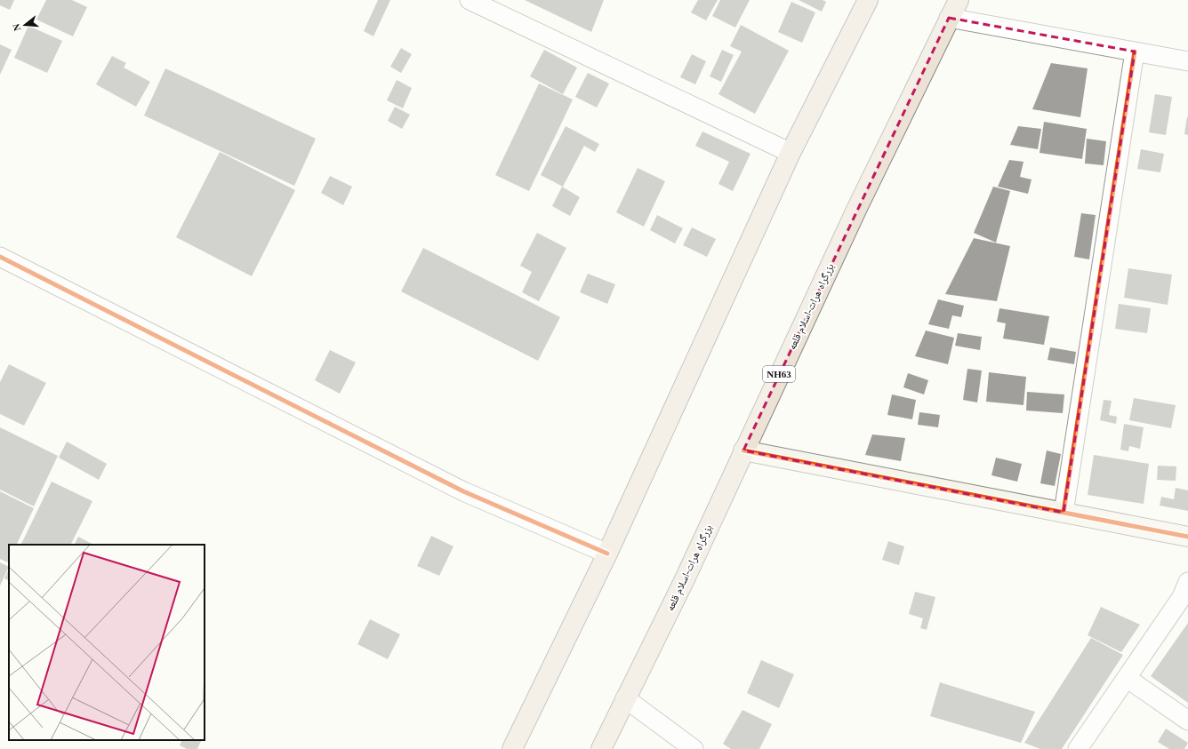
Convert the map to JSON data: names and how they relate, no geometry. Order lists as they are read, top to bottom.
{
  "streets": {
    "highway": ["بزرگراه هرات-اسلام قلعه", "NH63"]
  },
  "north": "left"
}
